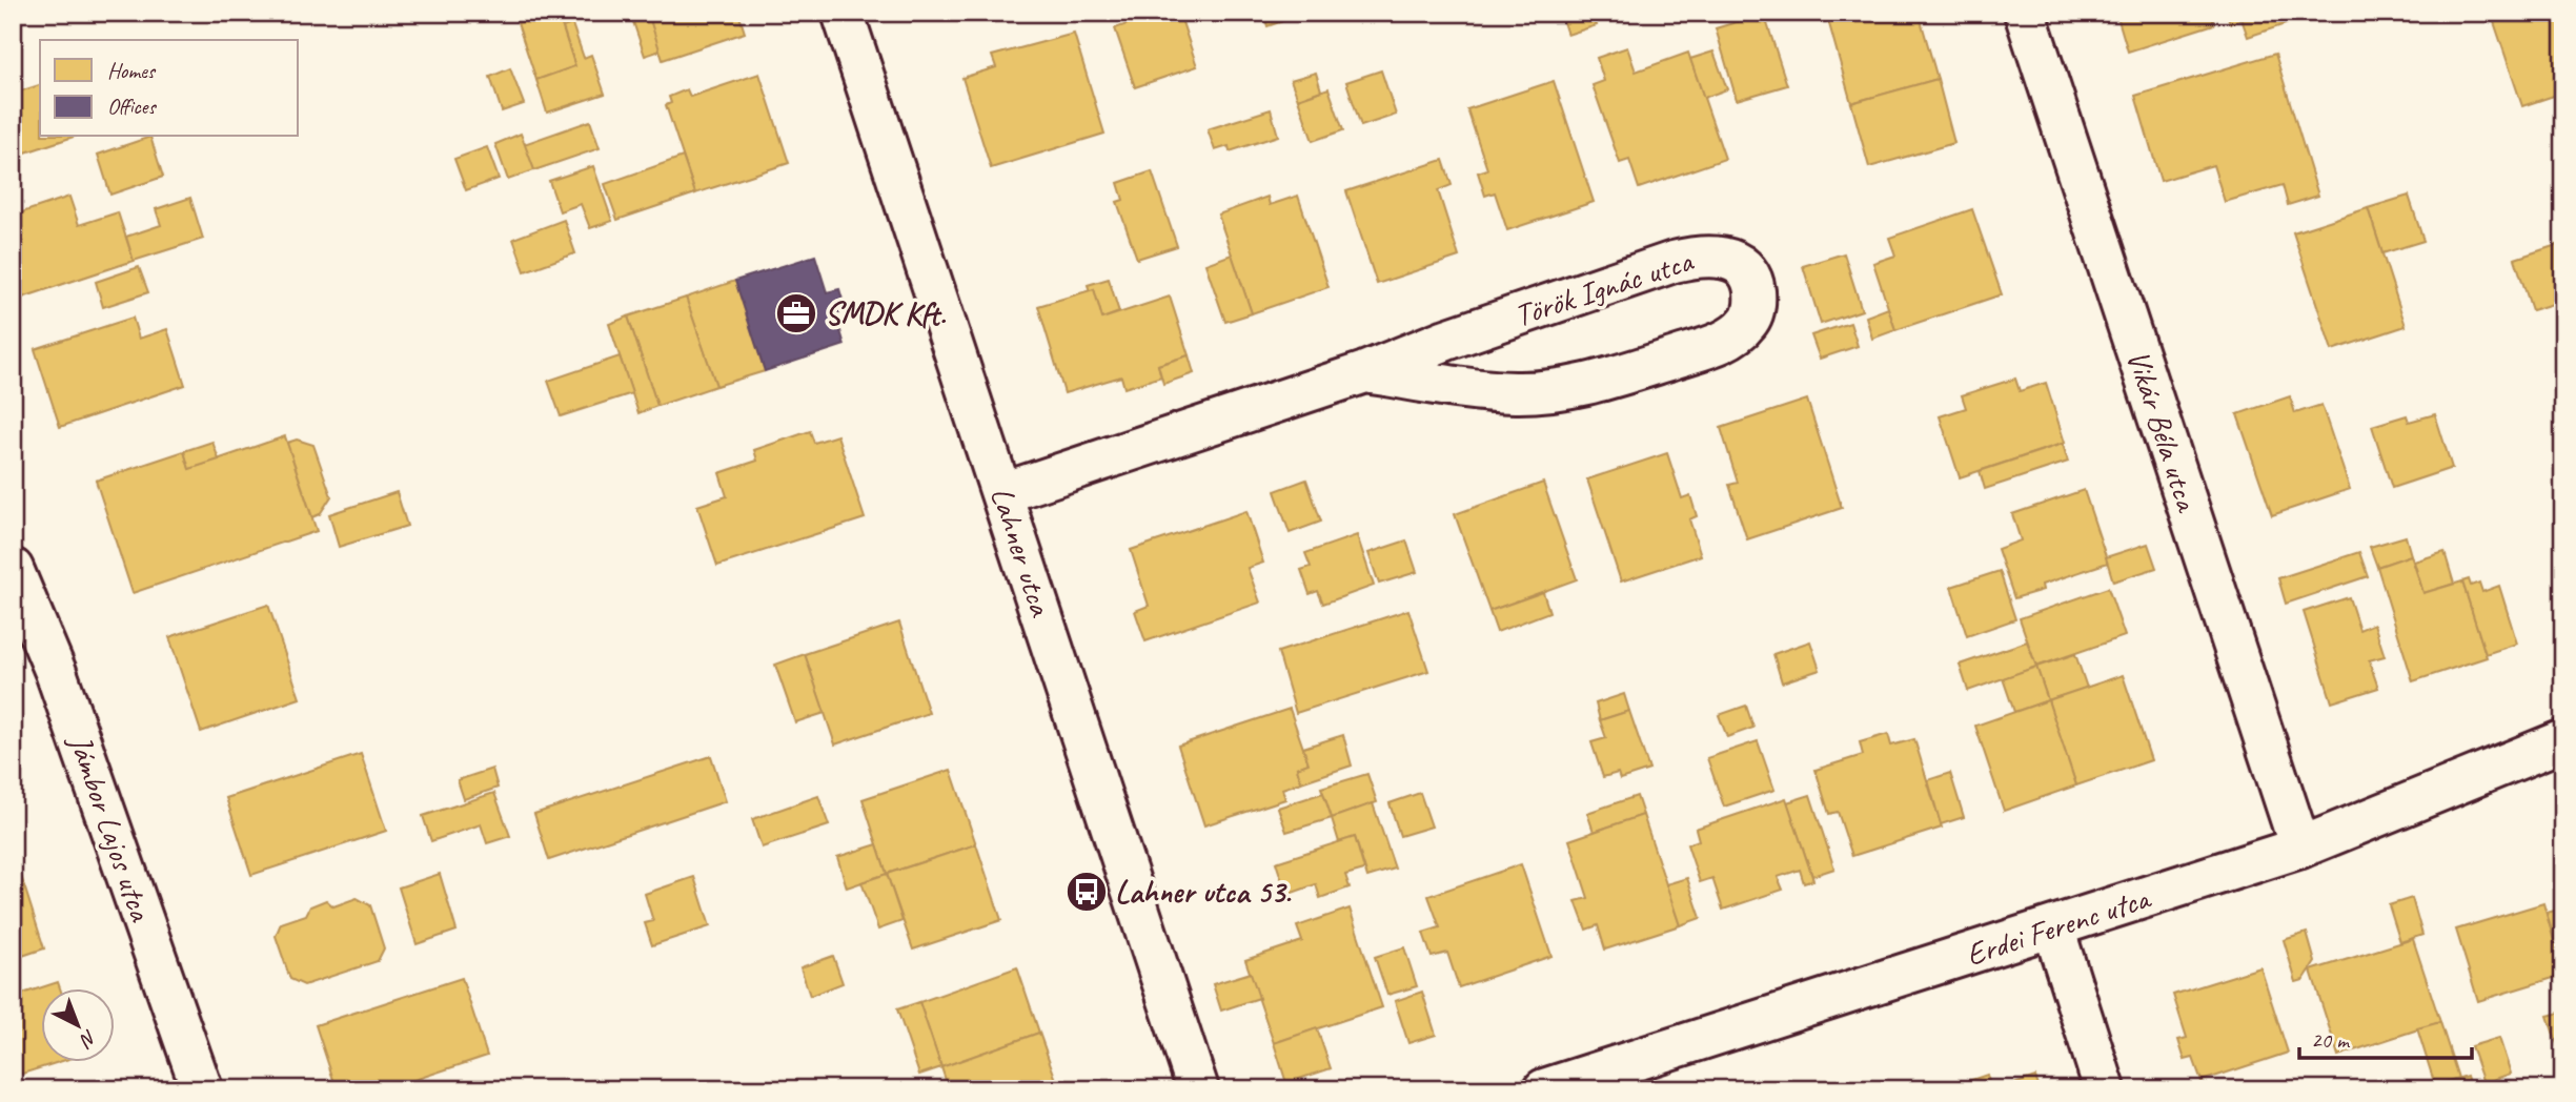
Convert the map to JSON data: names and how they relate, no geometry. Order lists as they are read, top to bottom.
{
  "streets": {
    "street": [
      "Török Ignác utca",
      "Vikár Béla utca",
      "Lahner utca",
      "Jámbor Lajos utca",
      "Erdei Ferenc utca"
    ]
  },
  "crossings": [
    ["Török Ignác utca", "Lahner utca"],
    ["Vikár Béla utca", "Erdei Ferenc utca"]
  ],
  "places": {
    "office": ["SMDK Kft."],
    "bus stop": ["Lahner utca 53."]
  },
  "legend": ["Homes", "Offices"],
  "scale_bar": "20 m",
  "north": "bottom right"
}
